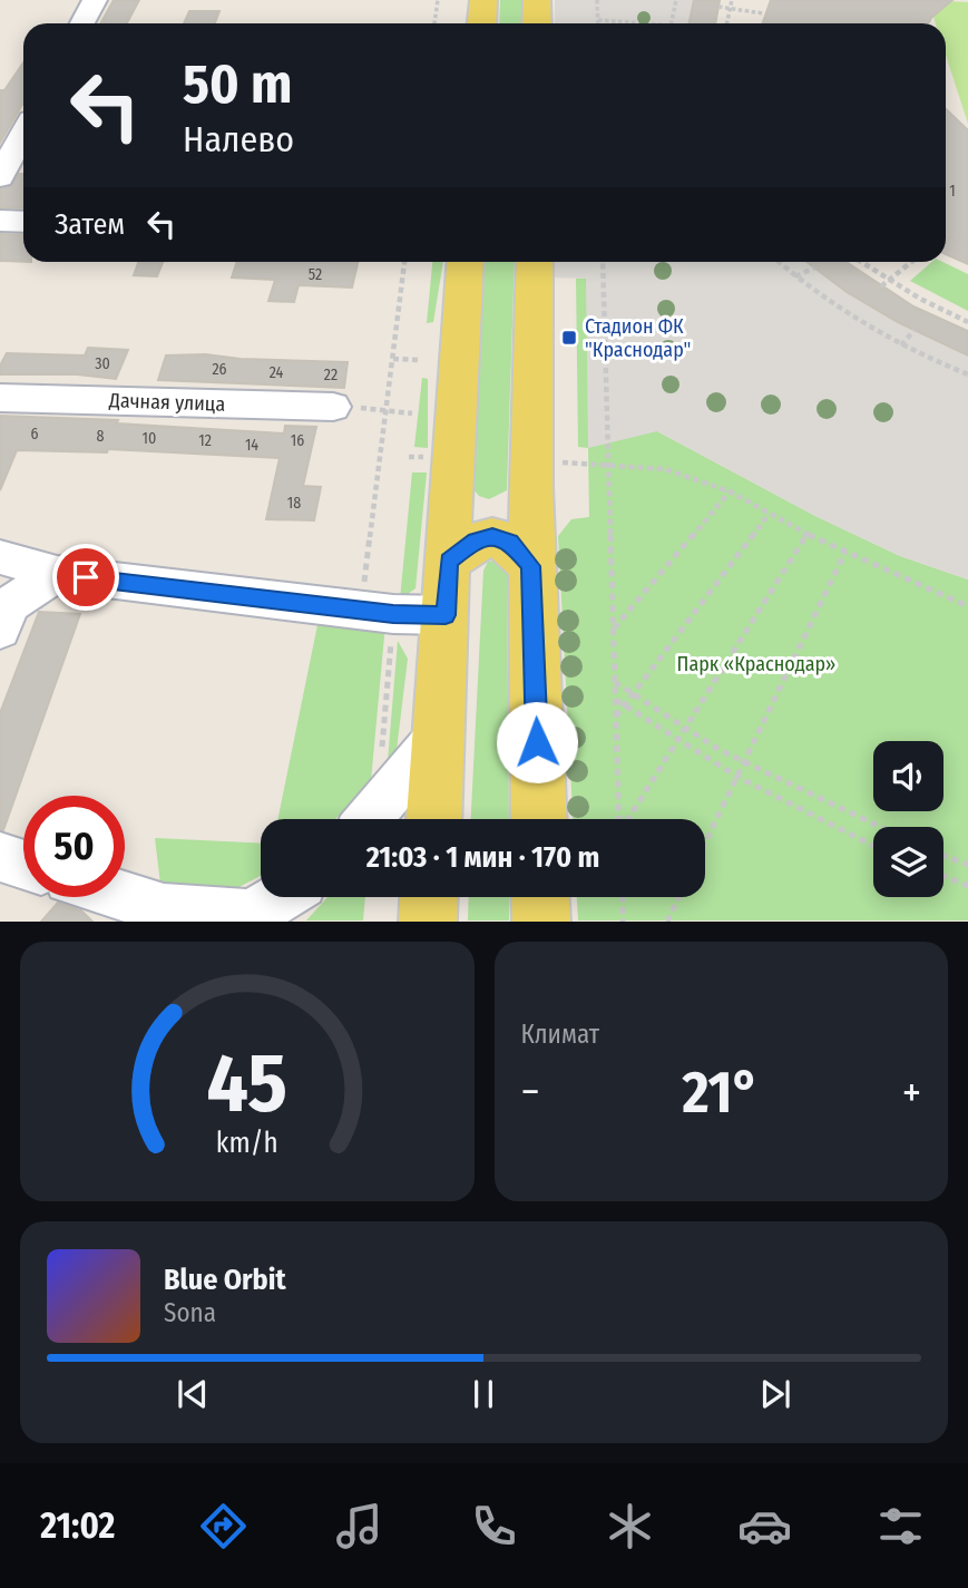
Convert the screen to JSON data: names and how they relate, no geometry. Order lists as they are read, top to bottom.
{
  "streets": {
    "street": ["Дачная улица"]
  },
  "parks": ["Парк «Краснодар»"],
  "places": {
    "transit": ["Стадион ФК \"Краснодар\""]
  },
  "house_numbers": [
    "1",
    "52",
    "30",
    "26",
    "24",
    "22",
    "6",
    "8",
    "10",
    "12",
    "16",
    "14",
    "18"
  ],
  "page": {
    "turn": ["50 m", "Налево"],
    "then": "Затем",
    "limit": "50",
    "trip": "21:03 · 1 мин · 170 m",
    "tile": "Климат",
    "heat": ["−", "21°", "+"],
    "song": ["Blue Orbit", "Sona"],
    "tabs": "21:02",
    "gauge": ["45", "km/h"]
  }
}
